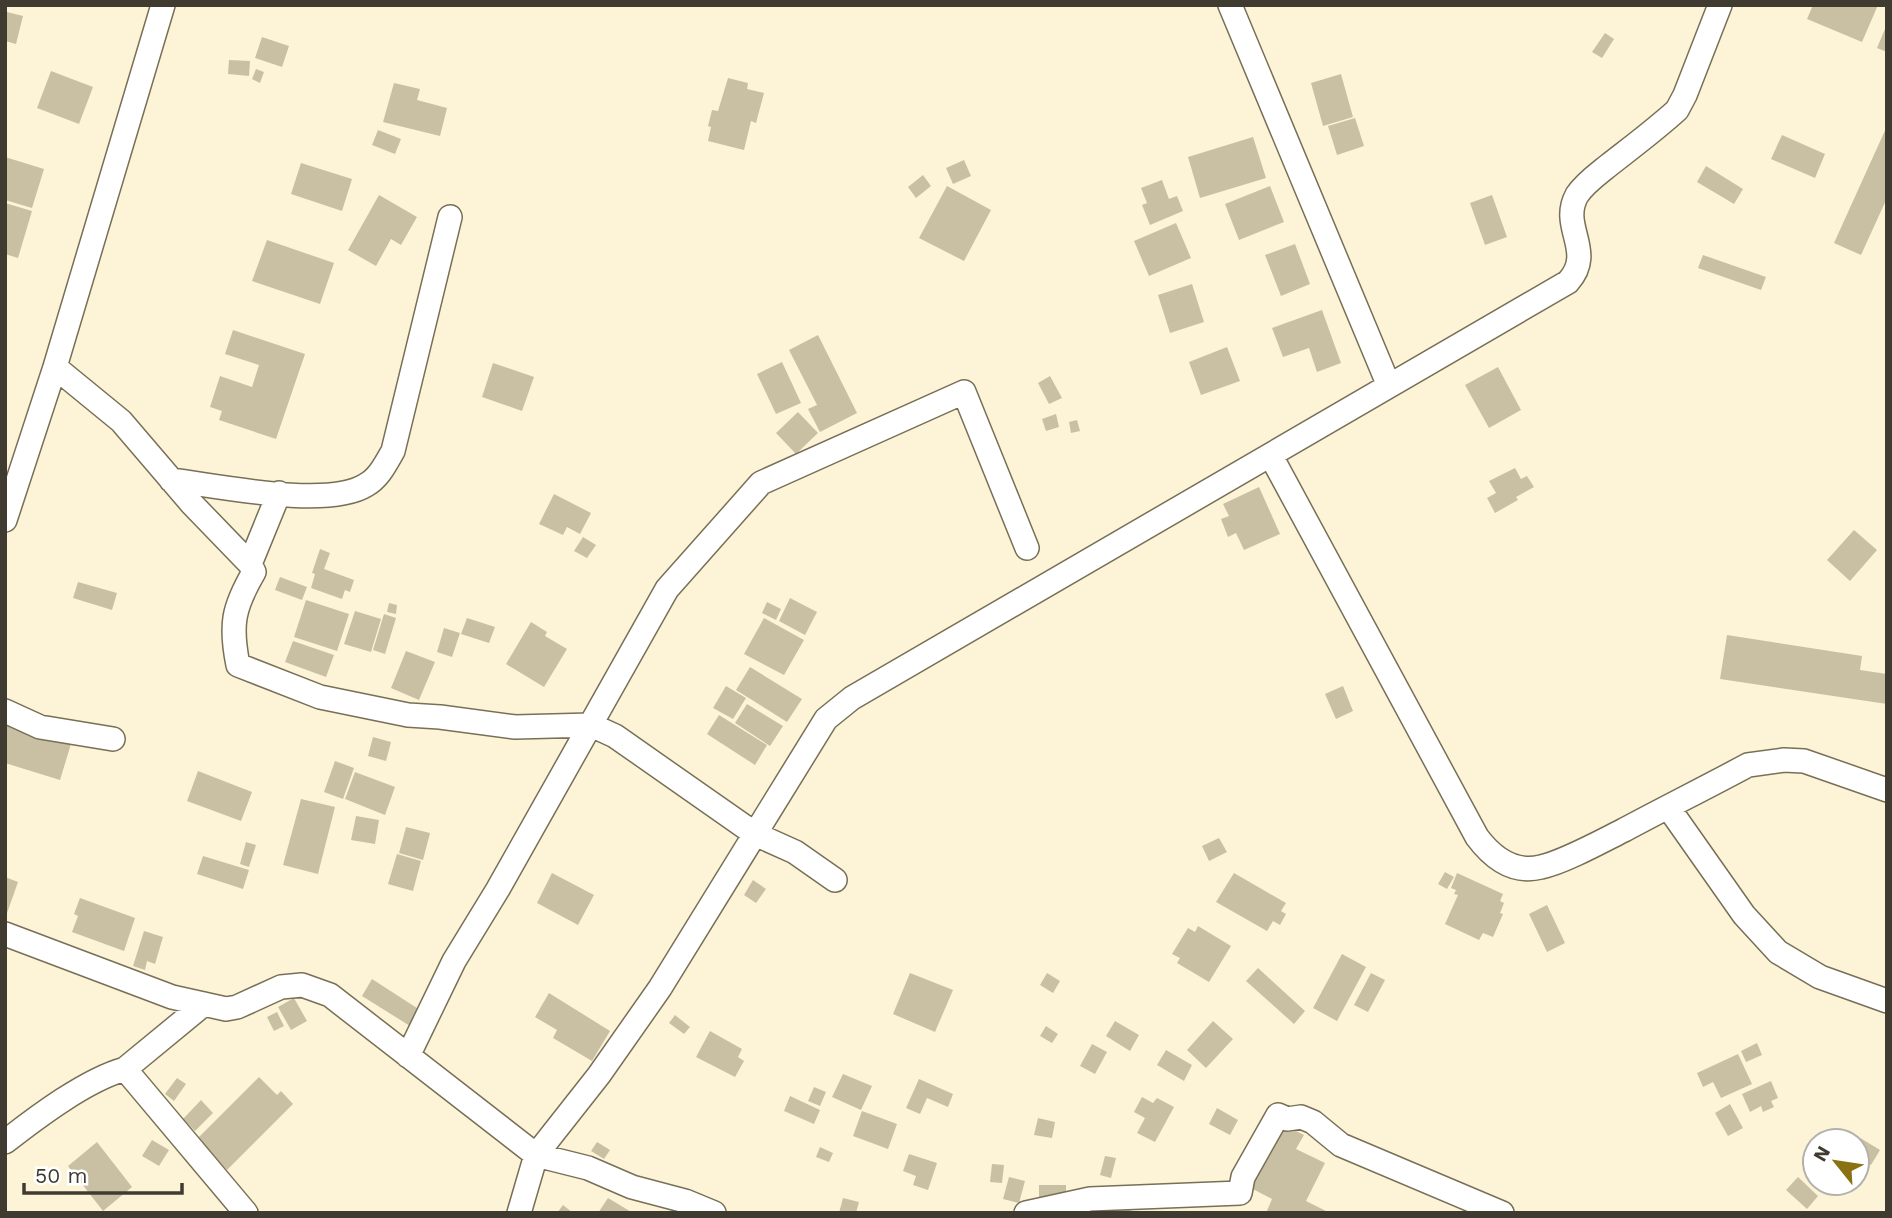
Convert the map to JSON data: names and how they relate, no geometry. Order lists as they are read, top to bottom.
{
  "scale_bar": "50 m",
  "north": "top left"
}
